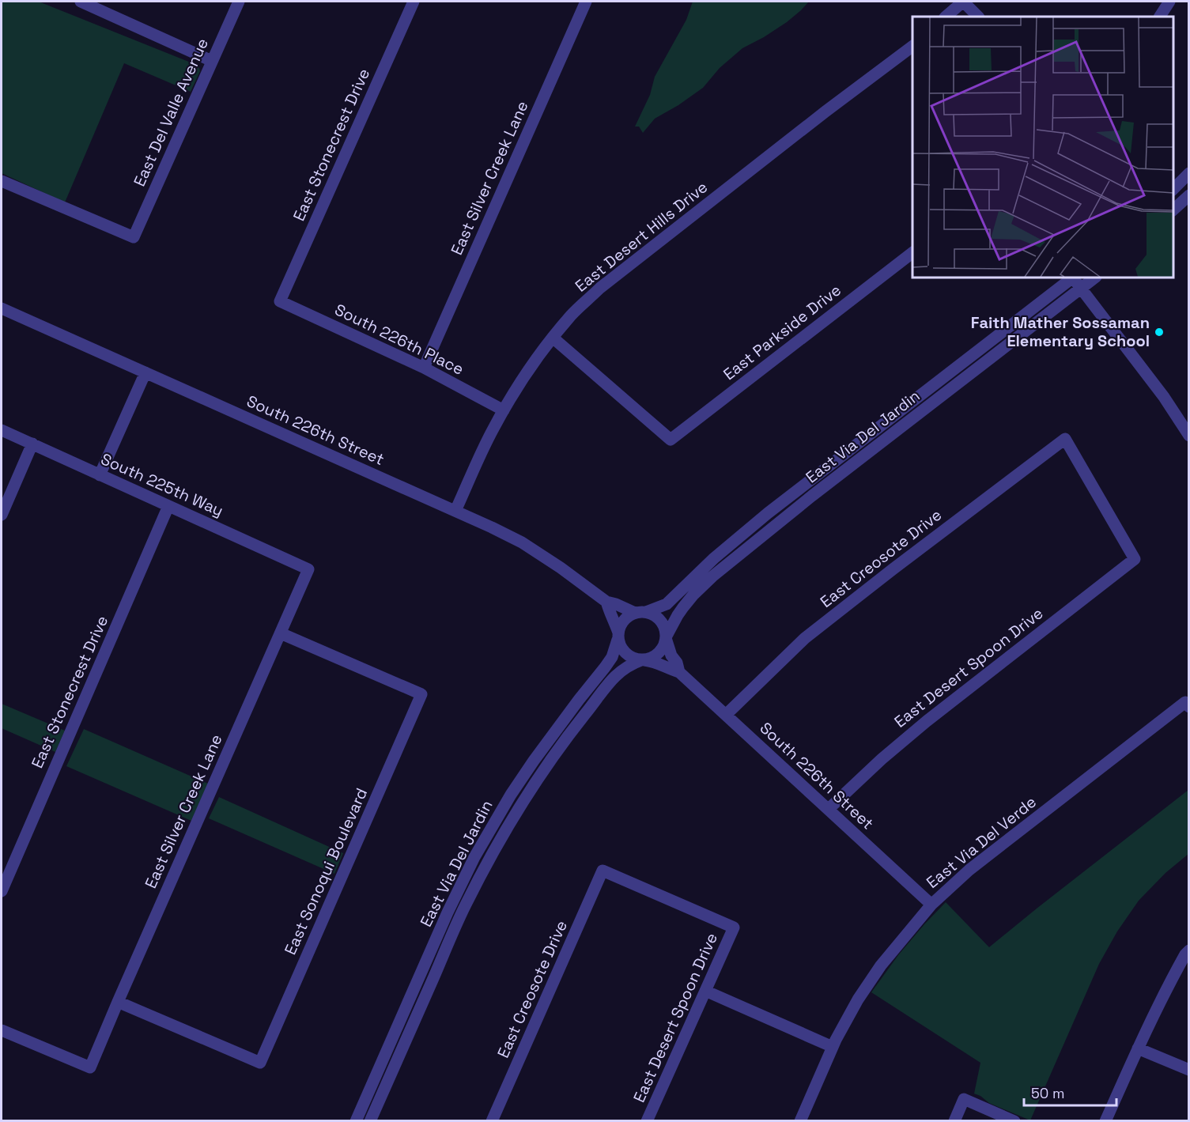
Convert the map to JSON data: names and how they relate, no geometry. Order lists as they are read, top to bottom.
{
  "streets": {
    "street": [
      "East Del Valle Avenue",
      "East Stonecrest Drive",
      "East Silver Creek Lane",
      "East Desert Hills Drive",
      "East Parkside Drive",
      "South 226th Place",
      "South 226th Street",
      "East Via Del Jardin",
      "South 225th Way",
      "East Creosote Drive",
      "East Desert Spoon Drive",
      "East Via Del Verde",
      "East Sonoqui Boulevard"
    ]
  },
  "crossings": [
    ["East Stonecrest Drive", "South 226th Place"],
    ["East Stonecrest Drive", "South 225th Way"],
    ["East Silver Creek Lane", "South 226th Place"],
    ["East Silver Creek Lane", "South 225th Way"],
    ["East Silver Creek Lane", "East Sonoqui Boulevard"],
    ["East Desert Hills Drive", "East Parkside Drive"],
    ["East Desert Hills Drive", "South 226th Place"],
    ["East Desert Hills Drive", "South 226th Street"],
    ["South 226th Street", "East Via Del Jardin"],
    ["South 226th Street", "East Creosote Drive"],
    ["South 226th Street", "East Desert Spoon Drive"],
    ["South 226th Street", "East Via Del Verde"],
    ["East Creosote Drive", "East Desert Spoon Drive"]
  ],
  "places": ["Faith Mather Sossaman Elementary School"],
  "scale_bar": "50 m"
}
